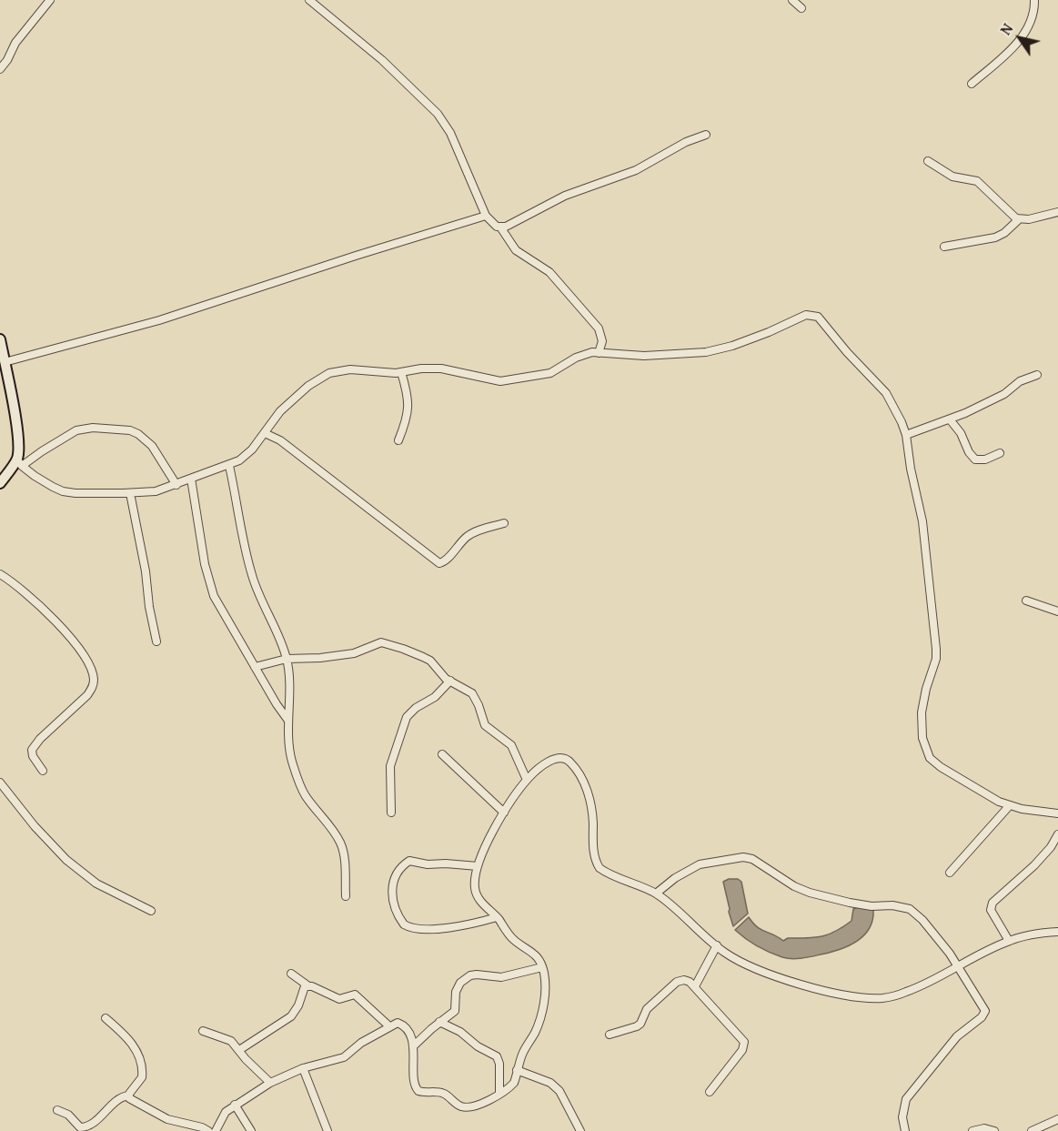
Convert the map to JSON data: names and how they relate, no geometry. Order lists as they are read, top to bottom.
{
  "north": "top left"
}
